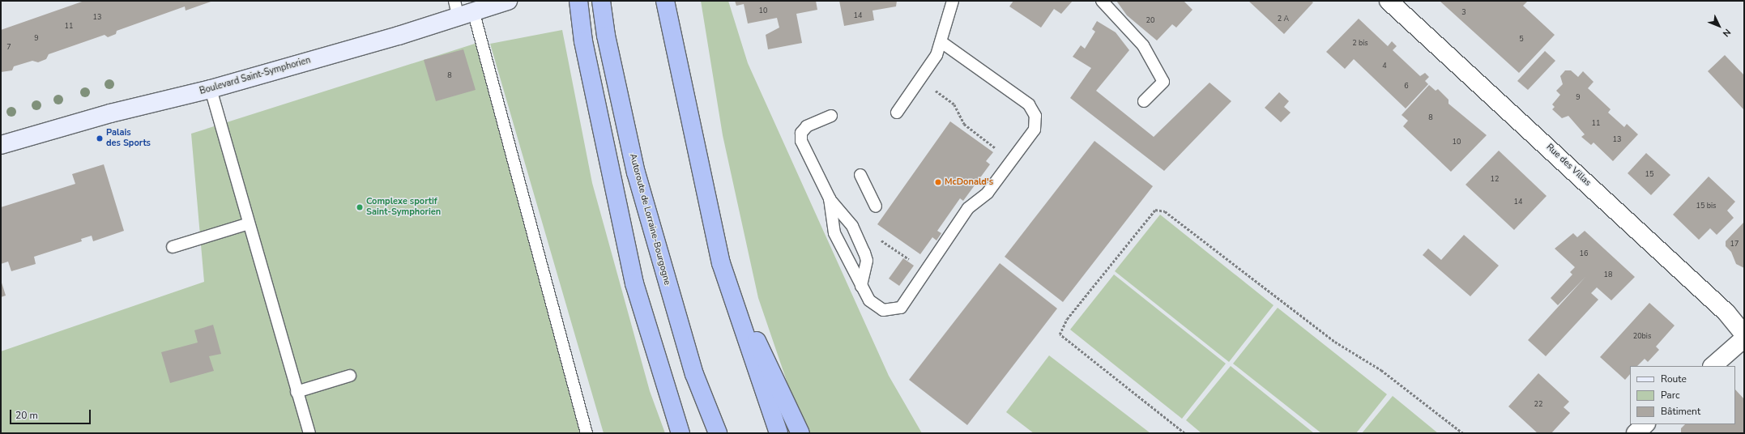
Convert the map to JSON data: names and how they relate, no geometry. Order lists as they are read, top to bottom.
{
  "streets": {
    "highway": ["Autoroute de Lorraine-Bourgogne"],
    "main road": ["Boulevard Saint-Symphorien"],
    "street": ["Rue des Villas"]
  },
  "places": ["Palais des Sports", "McDonald's", "Complexe sportif Saint-Symphorien"],
  "house_numbers": [
    "10",
    "3",
    "14",
    "13",
    "2 A",
    "20",
    "11",
    "9",
    "5",
    "2 bis",
    "7",
    "4",
    "8",
    "6",
    "9",
    "8",
    "11",
    "13",
    "10",
    "15",
    "12",
    "14",
    "15 bis",
    "17",
    "16",
    "18",
    "20bis",
    "22"
  ],
  "legend": ["Route", "Parc", "Bâtiment"],
  "scale_bar": "20 m",
  "north": "bottom right"
}
